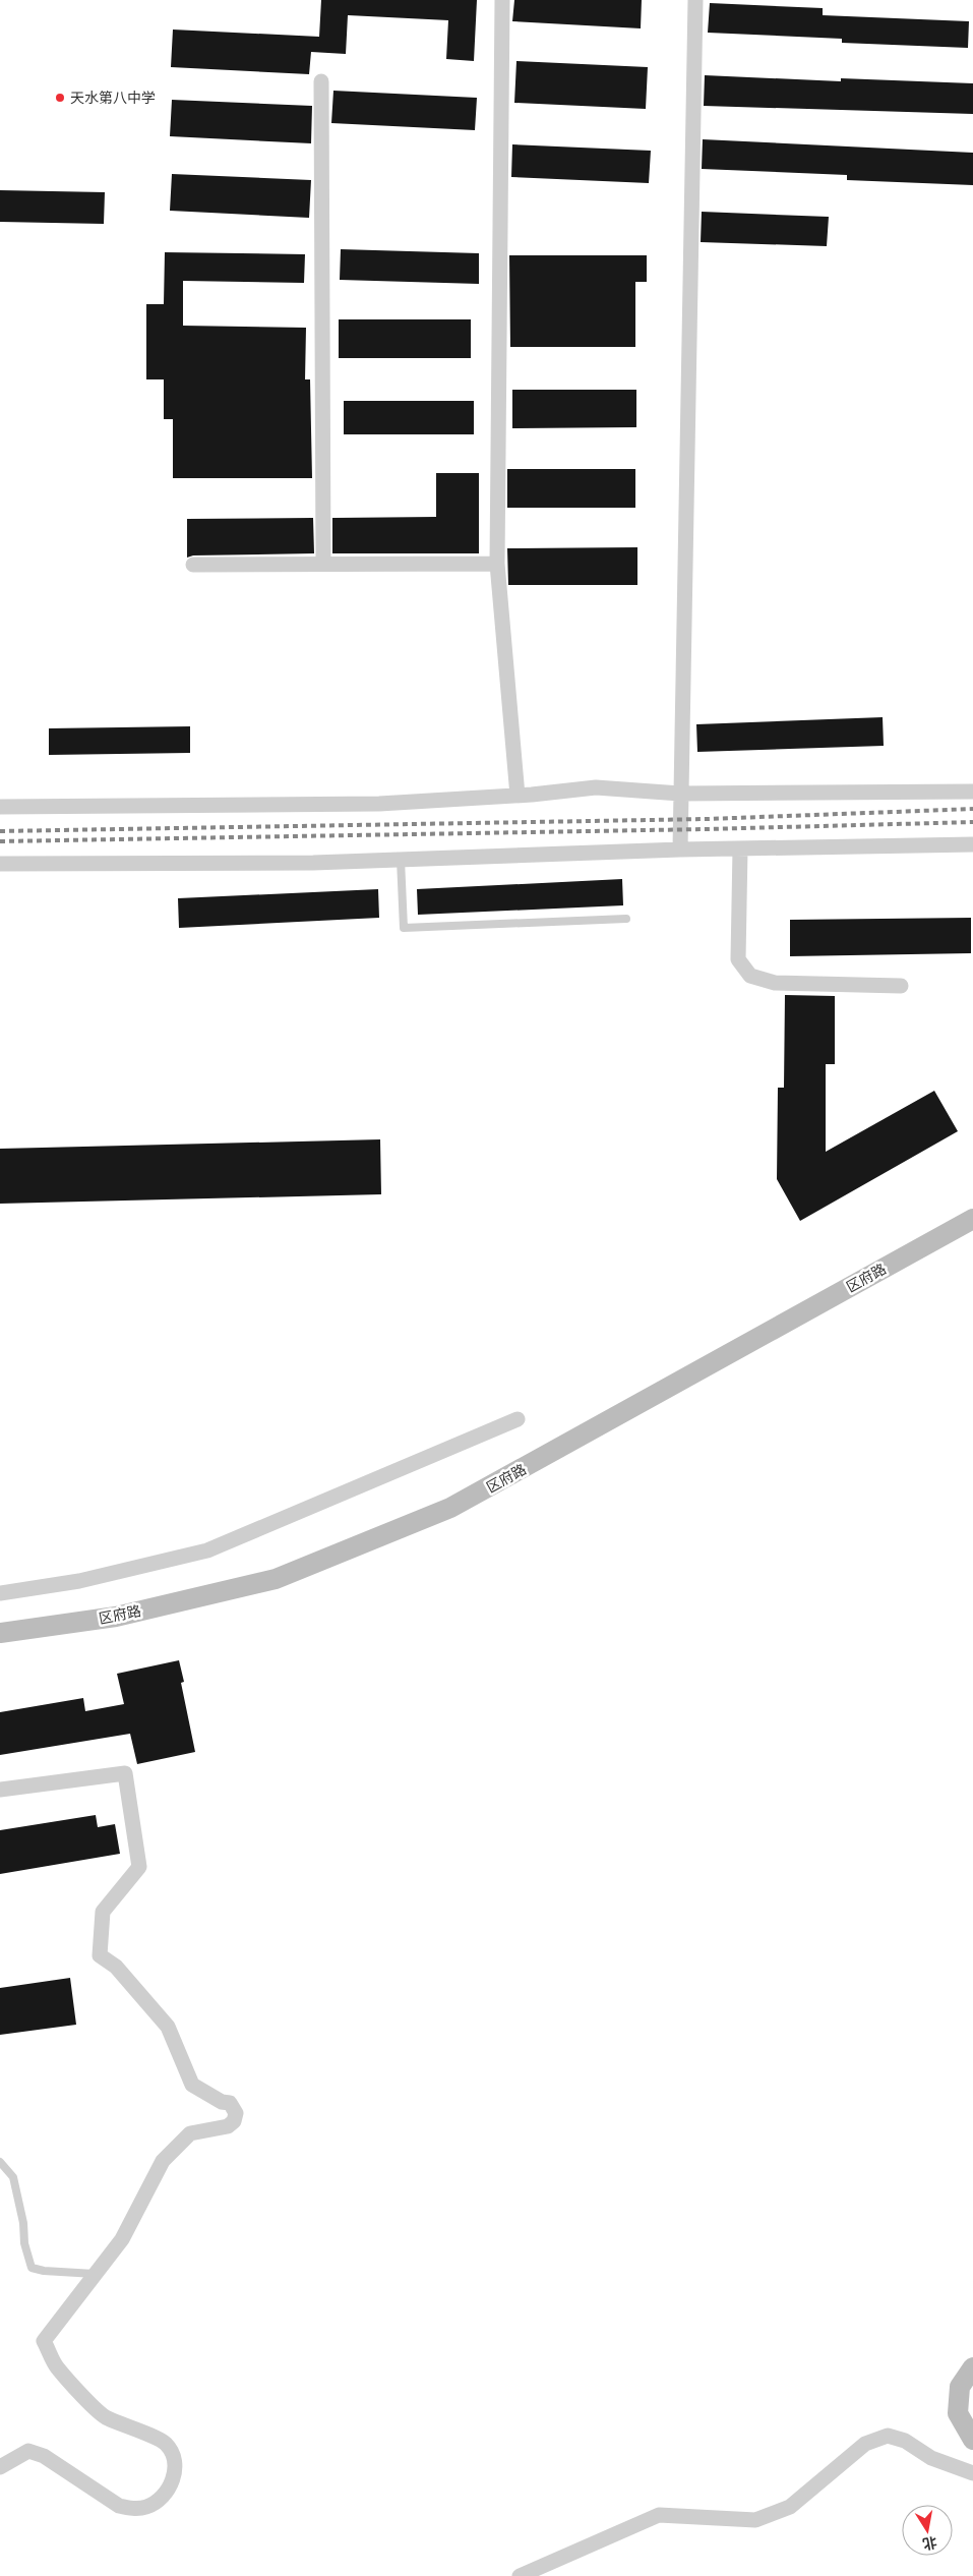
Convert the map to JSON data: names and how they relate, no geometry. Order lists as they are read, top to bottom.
{
  "streets": {
    "main road": ["区府路"]
  },
  "places": ["天水第八中学"],
  "north": "bottom"
}
